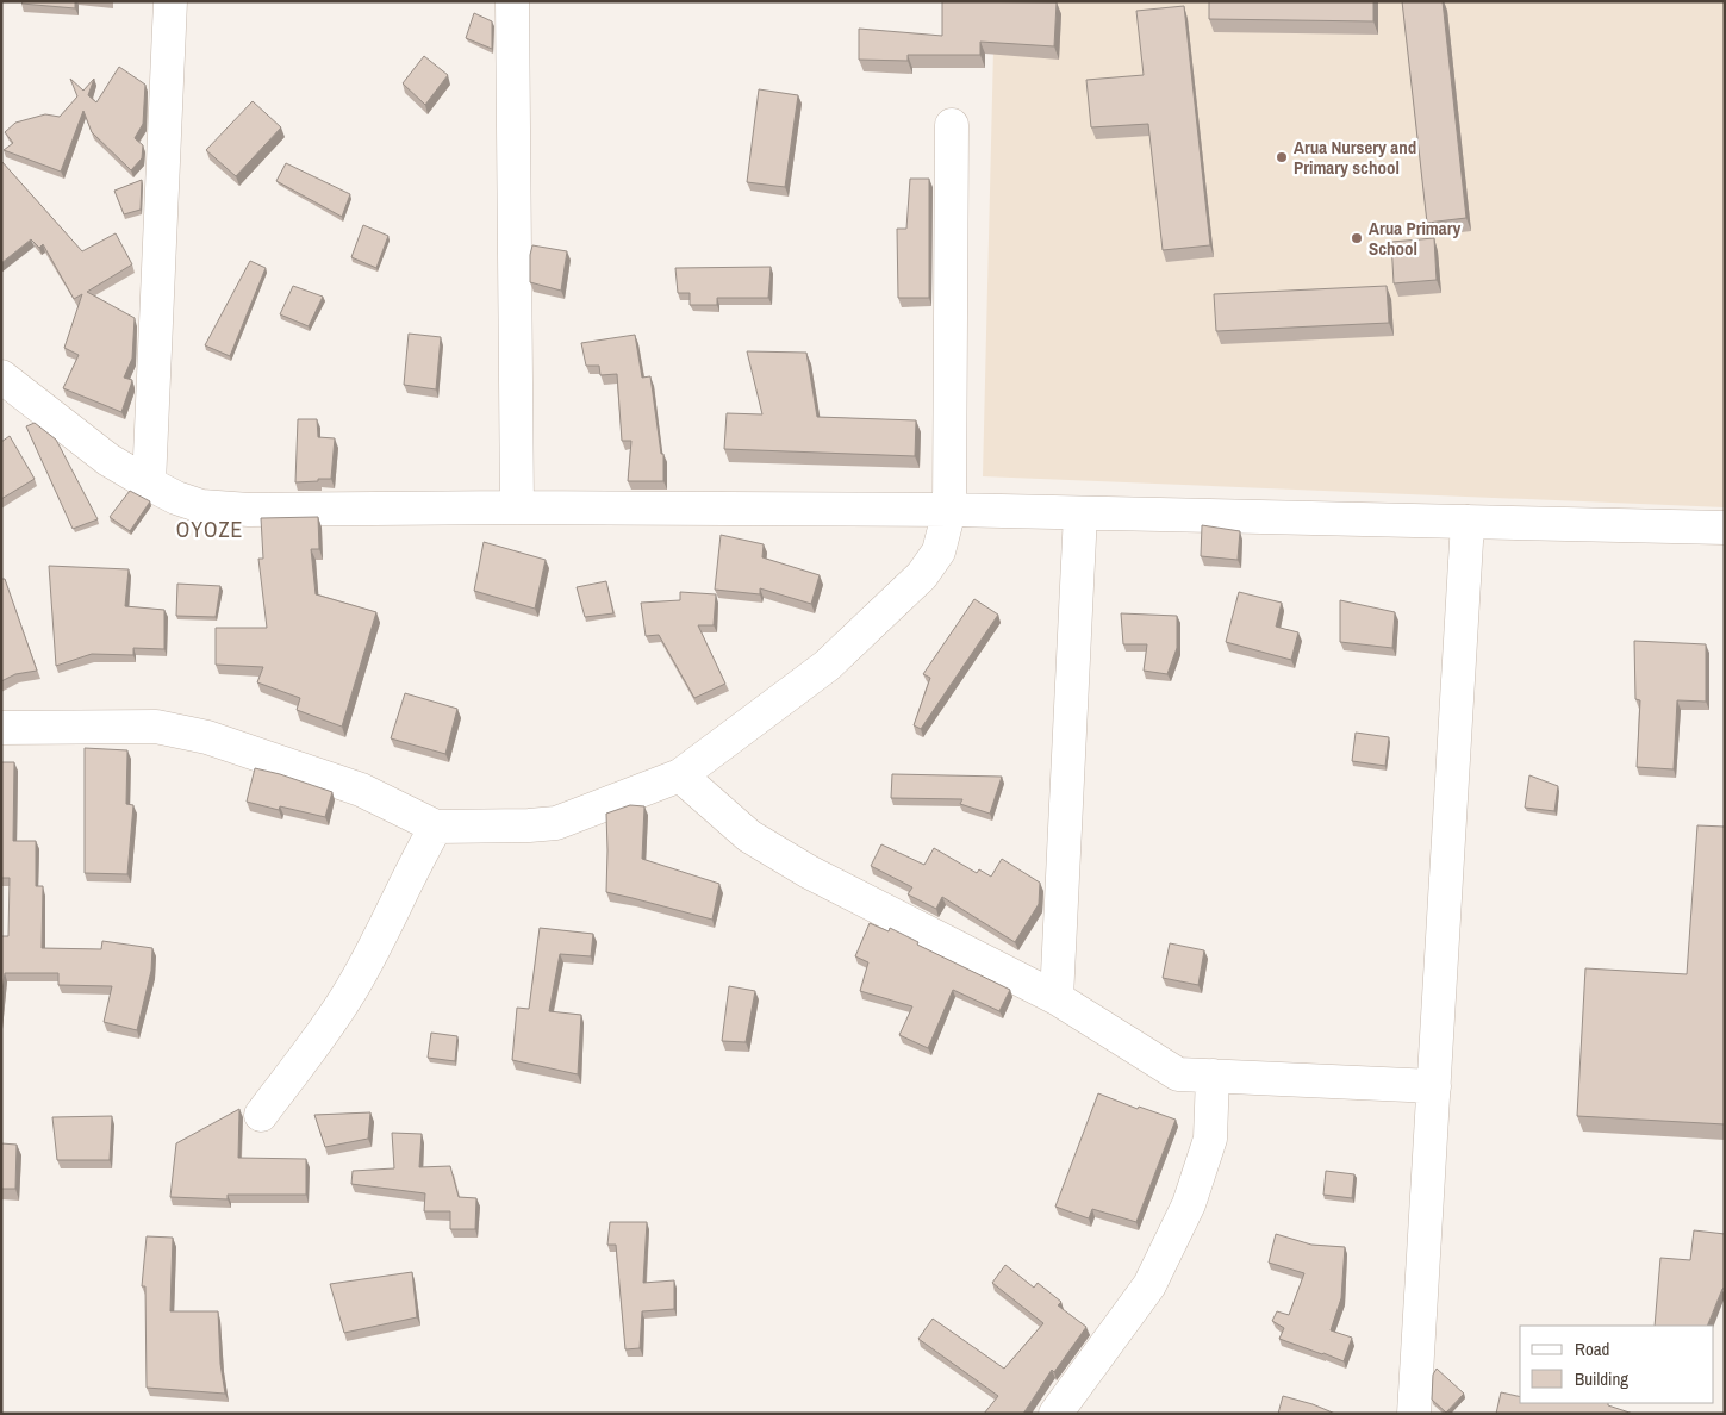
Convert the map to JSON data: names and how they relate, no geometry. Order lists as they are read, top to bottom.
{
  "districts": ["OYOZE"],
  "places": ["Arua Nursery and Primary school", "Arua Primary School"],
  "legend": ["Road", "Building"]
}
